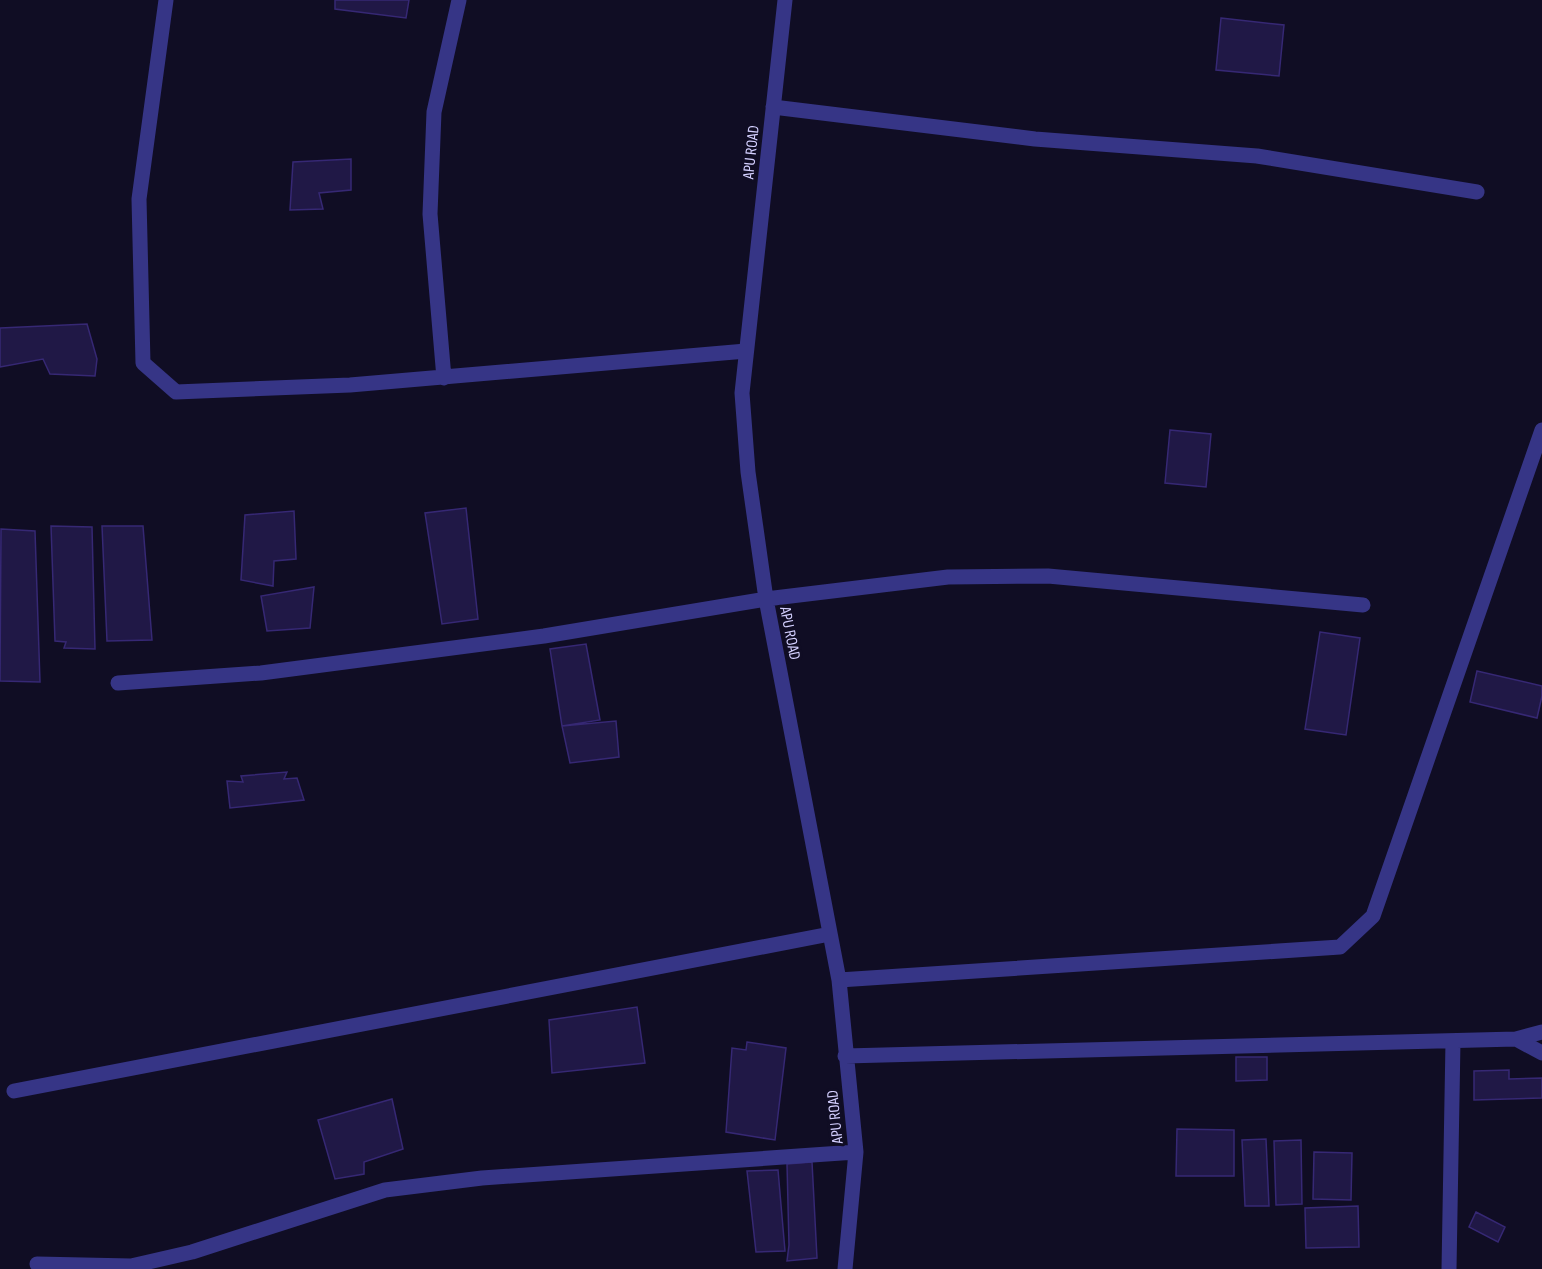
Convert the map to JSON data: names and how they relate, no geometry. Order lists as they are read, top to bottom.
{
  "streets": {
    "street": ["APU ROAD"]
  }
}
